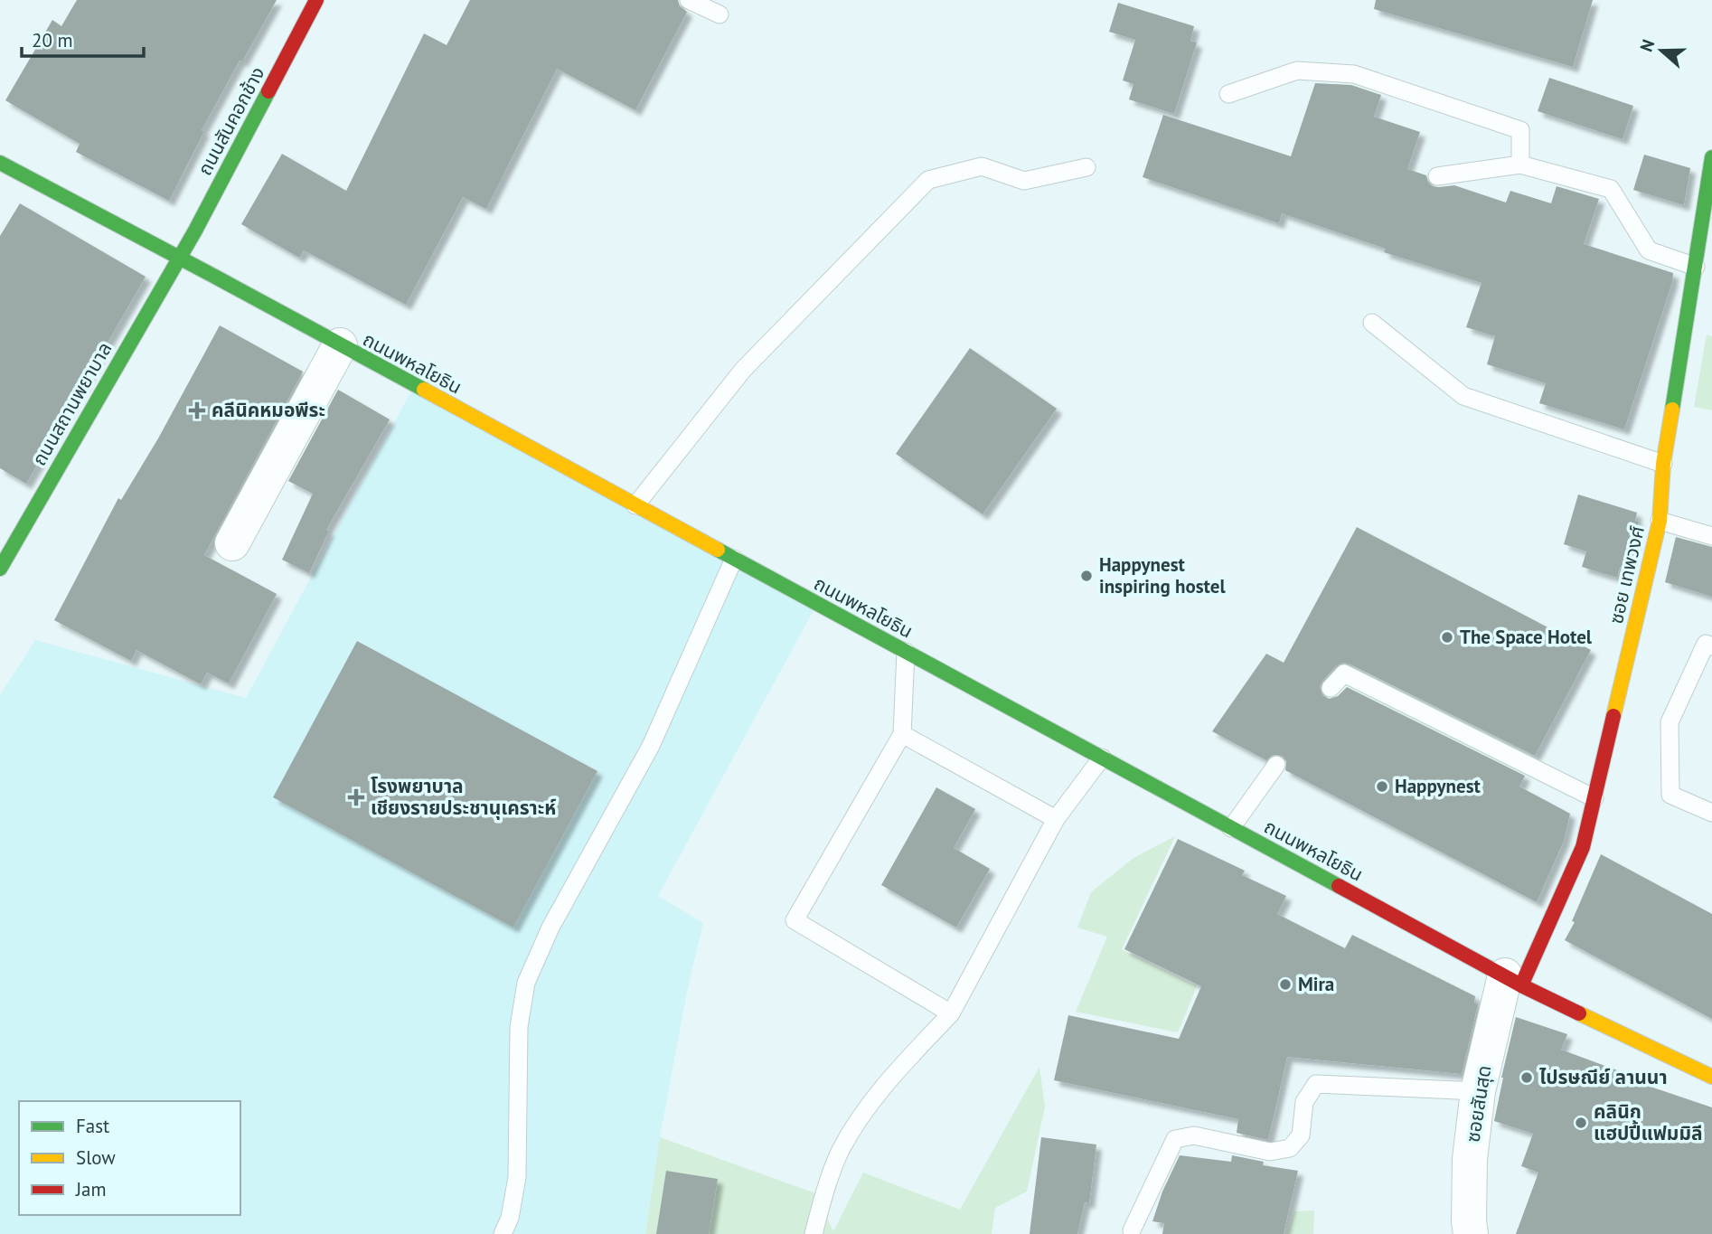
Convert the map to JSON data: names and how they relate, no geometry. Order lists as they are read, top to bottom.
{
  "streets": {
    "main road": [
      "ถนนสันคอกช้าง",
      "ถนนพหลโยธิน",
      "ถนนสถานพยาบาล",
      "ซอย เทพวงศ์"
    ],
    "street": ["ซอยสันสุด"]
  },
  "crossings": [
    ["ถนนสันคอกช้าง", "ถนนพหลโยธิน"],
    ["ถนนสันคอกช้าง", "ถนนสถานพยาบาล"],
    ["ถนนพหลโยธิน", "ถนนสถานพยาบาล"],
    ["ถนนพหลโยธิน", "ซอย เทพวงศ์"],
    ["ถนนพหลโยธิน", "ซอยสันสุด"],
    ["ซอย เทพวงศ์", "ซอยสันสุด"]
  ],
  "places": {
    "health": ["คลีนิคหมอพีระ", "โรงพยาบาล เชียงรายประชานุเคราะห์"],
    "other": [
      "Happynest inspiring hostel",
      "The Space Hotel",
      "Happynest",
      "Mira",
      "ไปรษณีย์ ลานนา",
      "คลินิก แฮปปี้แฟมมิลี"
    ]
  },
  "legend": ["Fast", "Slow", "Jam"],
  "scale_bar": "20 m",
  "north": "left"
}
